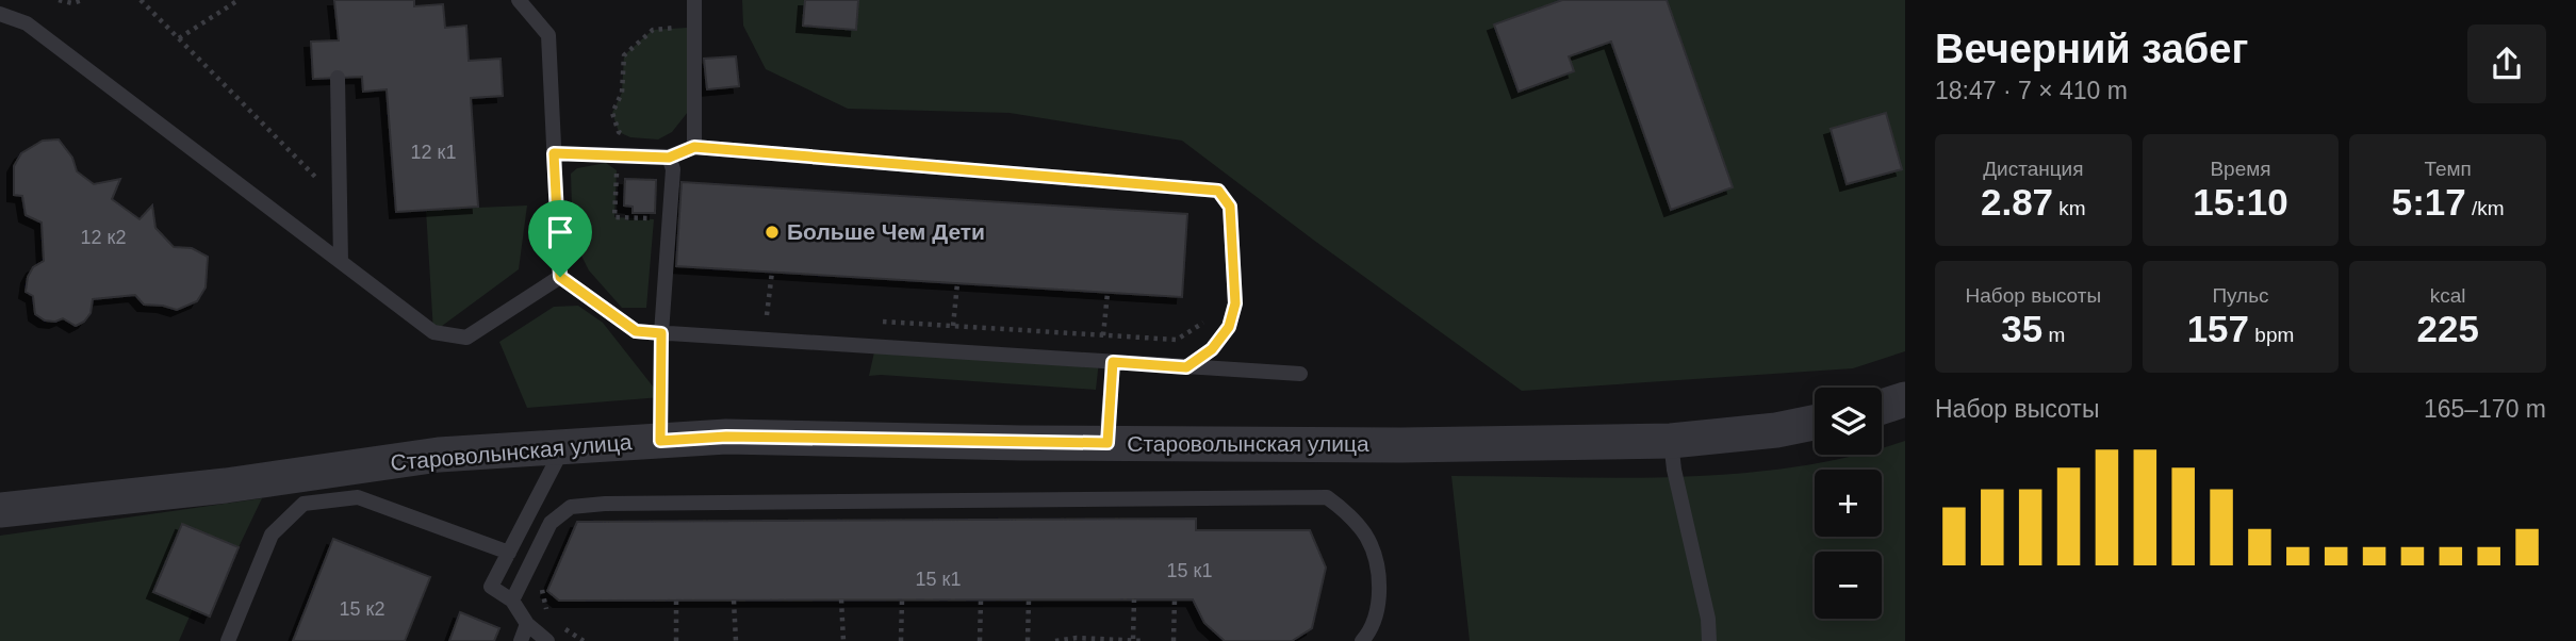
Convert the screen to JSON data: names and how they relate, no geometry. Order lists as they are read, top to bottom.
{
  "streets": {
    "street": ["Староволынская улица"]
  },
  "places": ["Больше Чем Дети"],
  "house_numbers": [
    "12 к1",
    "12 к2",
    "15 к1",
    "15 к1",
    "15 к2"
  ],
  "page": {
    "heading": ["Вечерний забег", "18:47 · 7 × 410 m"],
    "stats": [
      ["Дистанция", "2.87 km"],
      ["Время", "15:10"],
      ["Темп", "5:17 /km"],
      ["Набор высоты", "35 m"],
      ["Пульс", "157 bpm"],
      ["kcal", "225"]
    ],
    "chart": ["Набор высоты", "165–170 m"],
    "map_buttons": ["+", "−"]
  }
}
